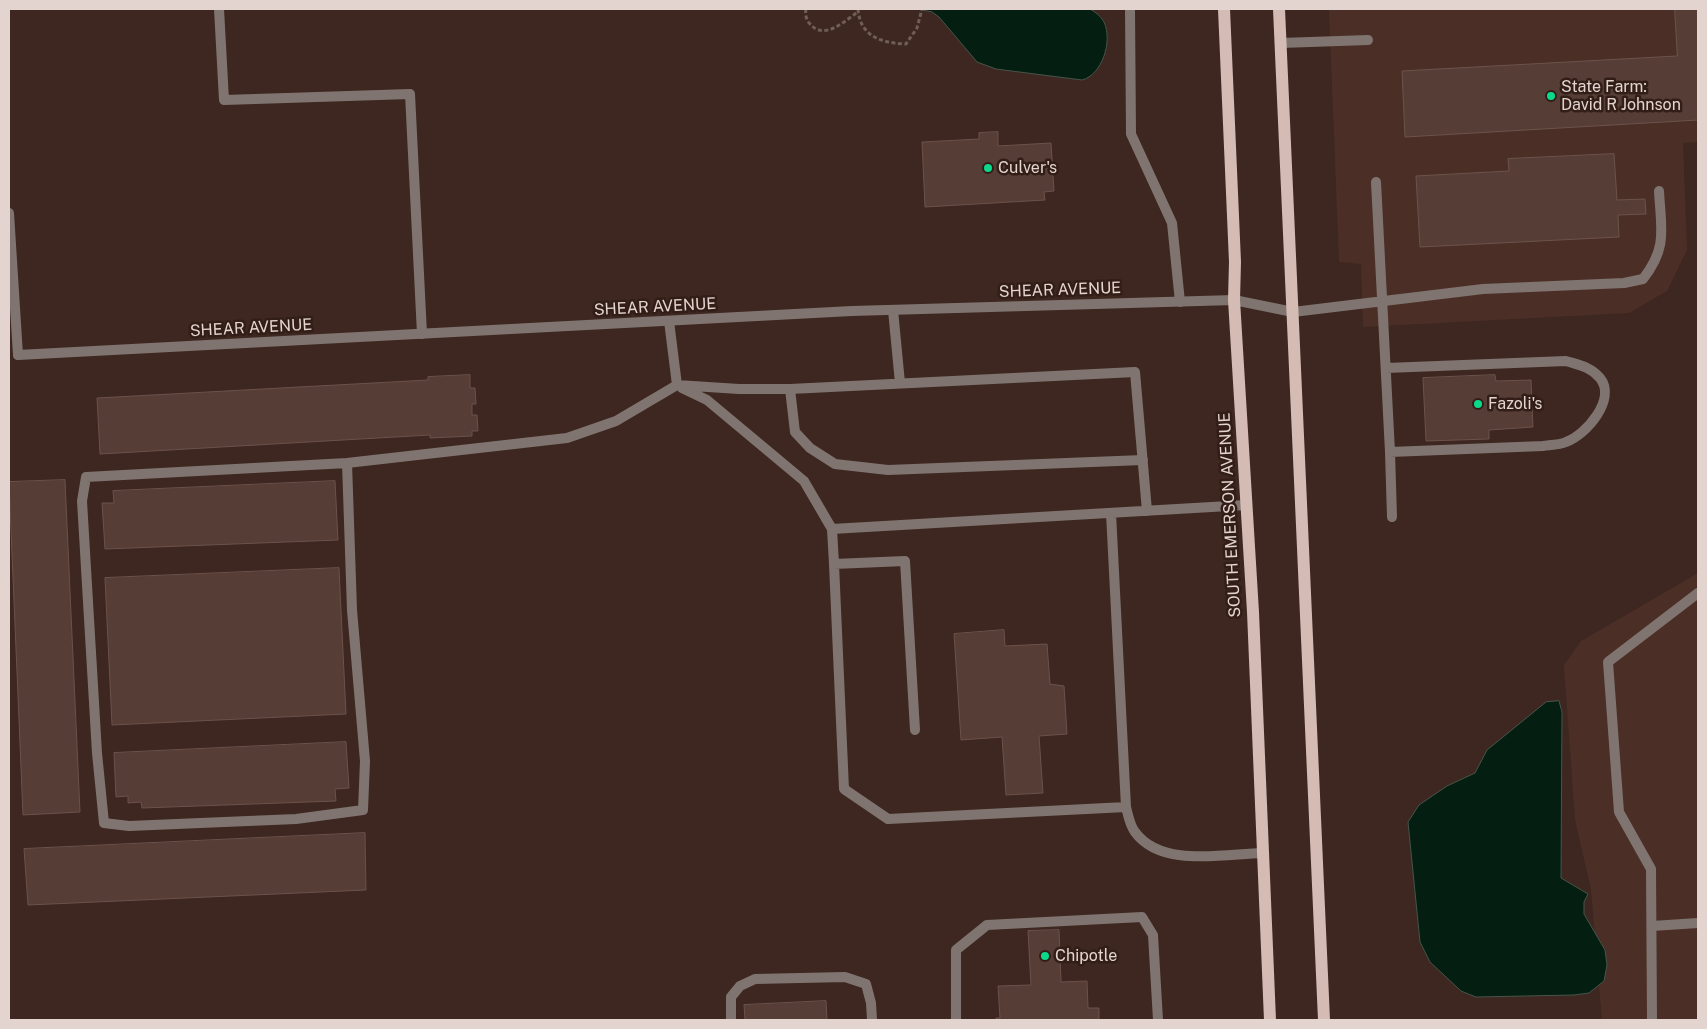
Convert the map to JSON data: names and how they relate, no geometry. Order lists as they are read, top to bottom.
{
  "streets": {
    "main road": ["SOUTH EMERSON AVENUE"],
    "street": ["SHEAR AVENUE"]
  },
  "crossings": [
    ["SHEAR AVENUE", "SOUTH EMERSON AVENUE"]
  ],
  "places": [
    "State Farm: David R Johnson",
    "Culver's",
    "Fazoli's",
    "Chipotle"
  ]
}
